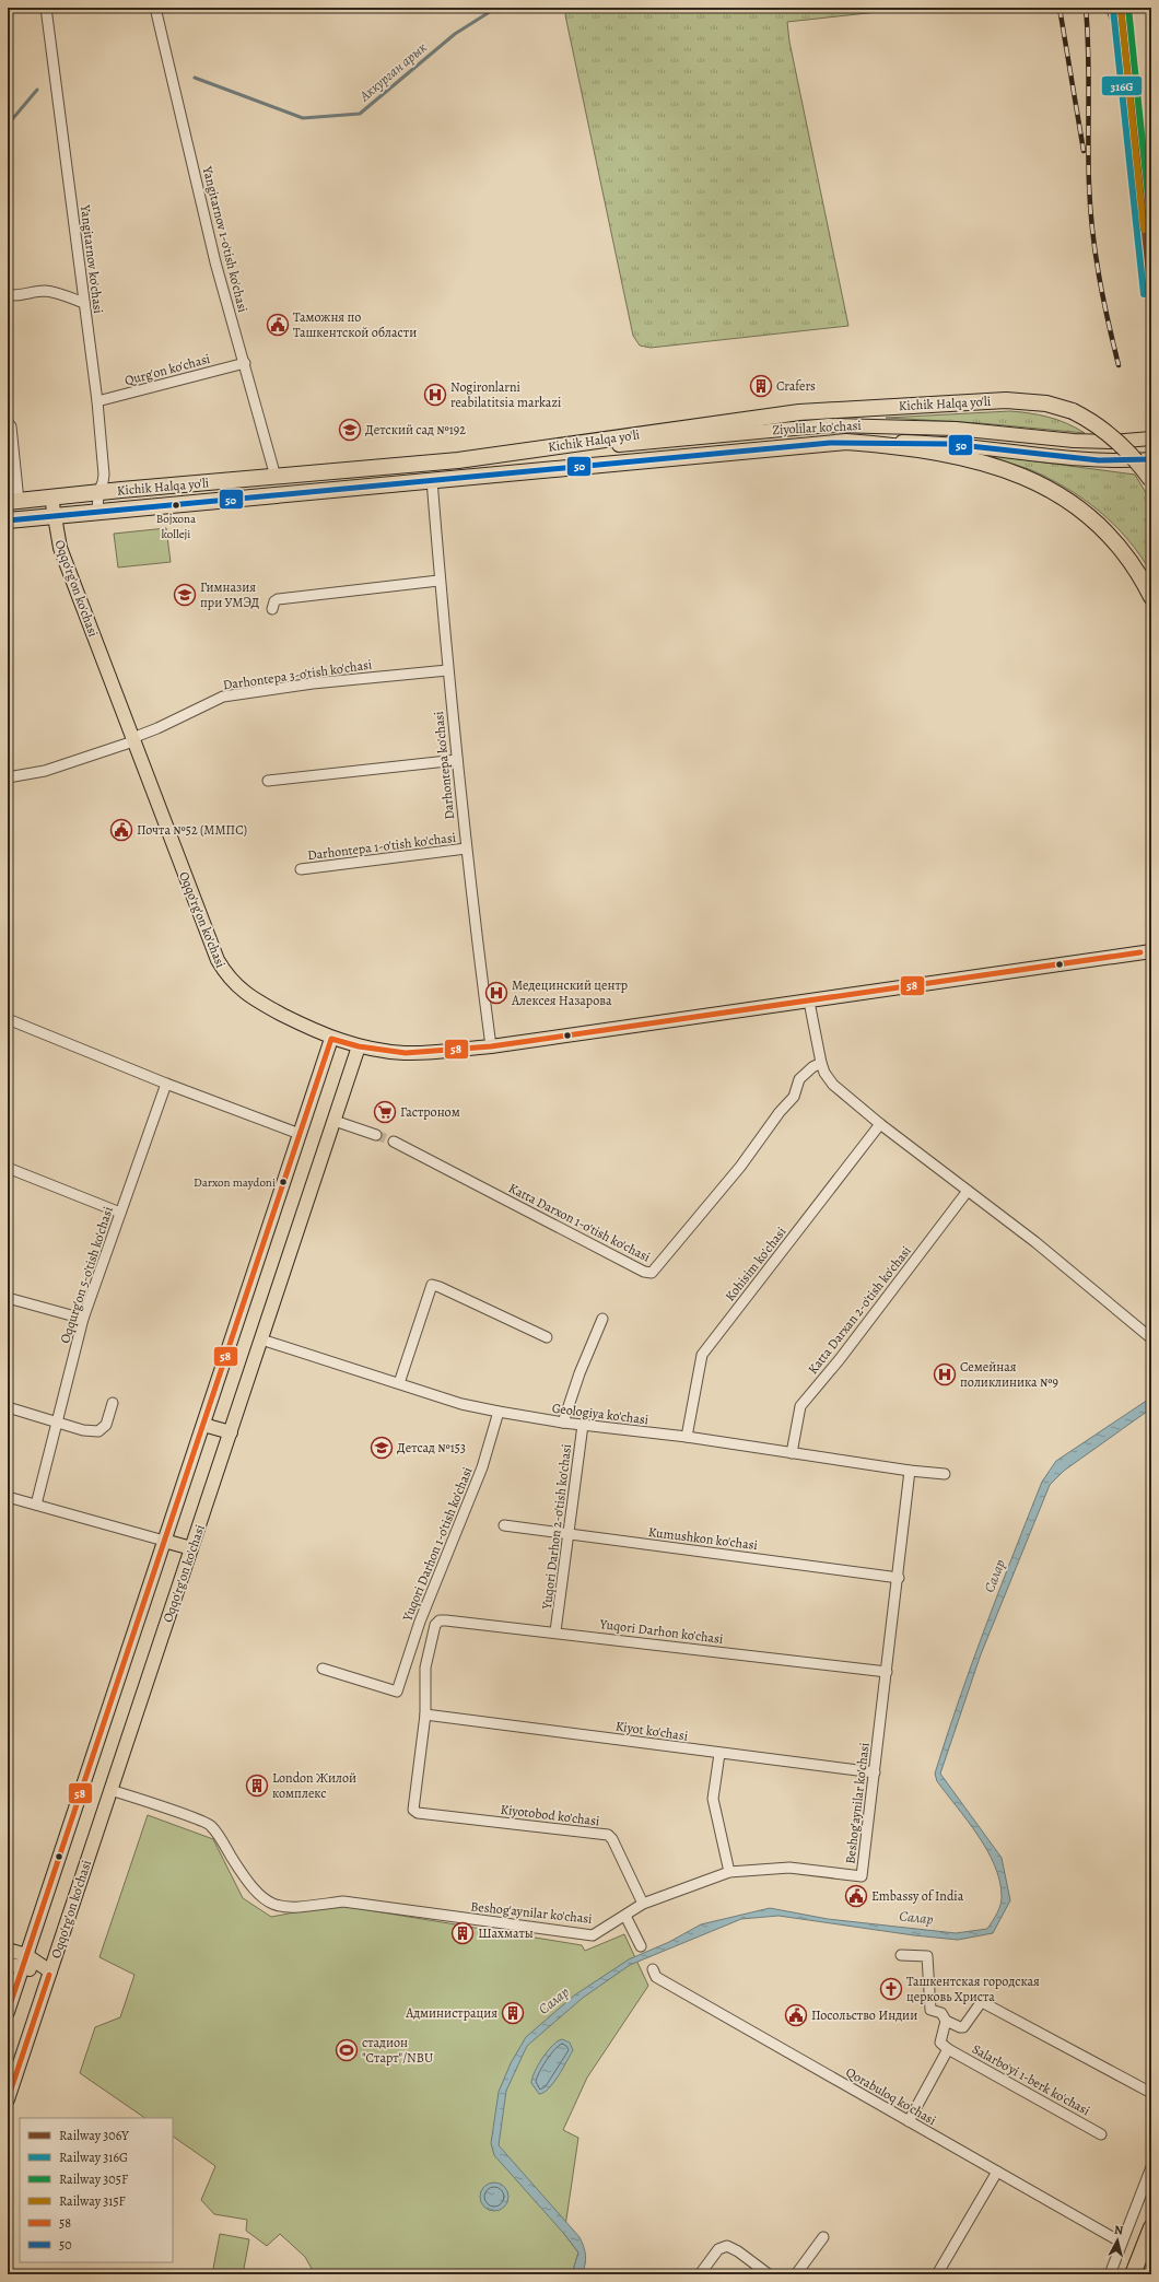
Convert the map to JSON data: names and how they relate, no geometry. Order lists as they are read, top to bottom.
{
  "streets": {
    "highway": ["Kichik Halqa yo'li"],
    "main road": ["Ziyolilar ko'chasi", "Oqqo'rg'on ko'chasi"],
    "street": [
      "Yangitarnov 1-o'tish ko'chasi",
      "Yangitarnov ko'chasi",
      "Qurg'on ko'chasi",
      "Darhontepa 3-o'tish ko'chasi",
      "Darhontepa ko'chasi",
      "Darhontepa 1-o'tish ko'chasi",
      "Katta Darxon 1-o'tish ko'chasi",
      "Kohisim ko'chasi",
      "Oqqurg'on 5-o'tish ko'chasi",
      "Katta Darxan 2-o'tish ko'chasi",
      "Geologiya ko'chasi",
      "Yuqori Darhon 2-o'tish ko'chasi",
      "Kumushkon ko'chasi",
      "Yuqori Darhon 1-o'tish ko'chasi",
      "Yuqori Darhon ko'chasi",
      "Kiyot ko'chasi",
      "Beshog'aynilar ko'chasi",
      "Kiyotobod ko'chasi",
      "Salarbo'yi 1-berk ko'chasi",
      "Qorabuloq ko'chasi"
    ]
  },
  "crossings": [
    ["Yangitarnov 1-o'tish ko'chasi", "Qurg'on ko'chasi"],
    ["Yangitarnov 1-o'tish ko'chasi", "Kichik Halqa yo'li"],
    ["Yangitarnov ko'chasi", "Qurg'on ko'chasi"],
    ["Yangitarnov ko'chasi", "Kichik Halqa yo'li"],
    ["Kichik Halqa yo'li", "Ziyolilar ko'chasi"],
    ["Kichik Halqa yo'li", "Oqqo'rg'on ko'chasi"],
    ["Kichik Halqa yo'li", "Darhontepa ko'chasi"],
    ["Oqqo'rg'on ko'chasi", "Darhontepa 3-o'tish ko'chasi"],
    ["Oqqo'rg'on ko'chasi", "Geologiya ko'chasi"],
    ["Oqqo'rg'on ko'chasi", "Beshog'aynilar ko'chasi"],
    ["Darhontepa 3-o'tish ko'chasi", "Darhontepa ko'chasi"],
    ["Darhontepa ko'chasi", "Darhontepa 1-o'tish ko'chasi"],
    ["Kohisim ko'chasi", "Geologiya ko'chasi"],
    ["Katta Darxan 2-o'tish ko'chasi", "Geologiya ko'chasi"],
    ["Geologiya ko'chasi", "Yuqori Darhon 2-o'tish ko'chasi"],
    ["Geologiya ko'chasi", "Yuqori Darhon 1-o'tish ko'chasi"],
    ["Geologiya ko'chasi", "Beshog'aynilar ko'chasi"],
    ["Yuqori Darhon 2-o'tish ko'chasi", "Kumushkon ko'chasi"],
    ["Yuqori Darhon 2-o'tish ko'chasi", "Yuqori Darhon ko'chasi"],
    ["Kumushkon ko'chasi", "Beshog'aynilar ko'chasi"],
    ["Yuqori Darhon ko'chasi", "Kiyot ko'chasi"],
    ["Yuqori Darhon ko'chasi", "Beshog'aynilar ko'chasi"],
    ["Yuqori Darhon ko'chasi", "Kiyotobod ko'chasi"],
    ["Kiyot ko'chasi", "Beshog'aynilar ko'chasi"],
    ["Kiyot ko'chasi", "Kiyotobod ko'chasi"],
    ["Beshog'aynilar ko'chasi", "Kiyotobod ko'chasi"]
  ],
  "water": ["Аккурган арык", "Салар"],
  "places": {
    "public building": [
      "Таможня по Ташкентской области",
      "Почта №52 (ММПС)",
      "Embassy of India",
      "Посольство Индии"
    ],
    "building": [
      "Crafers",
      "London Жилой комплекс",
      "Шахматы",
      "Администрация"
    ],
    "hospital": ["Nogironlarni reabilatitsia markazi", "Медецинский центр Алексея Назарова", "Семейная поликлиника №9"],
    "school or university": ["Детский сад №192", "Гимназия при УМЭД", "Детсад №153"],
    "other": ["Bojxona kolleji", "Darxon maydoni"],
    "supermarket": ["Гастроном"],
    "church": ["Ташкентская городская церковь Христа"],
    "sports": ["стадион \"Старт\"/NBU"]
  },
  "lines": [
    "rail line 306Y",
    "rail line 305F",
    "rail line 316G",
    "rail line 315F",
    "transit line 50",
    "transit line 58"
  ],
  "legend": [
    "Railway 306Y",
    "Railway 316G",
    "Railway 305F",
    "Railway 315F",
    "58",
    "50"
  ],
  "north": "top"
}
